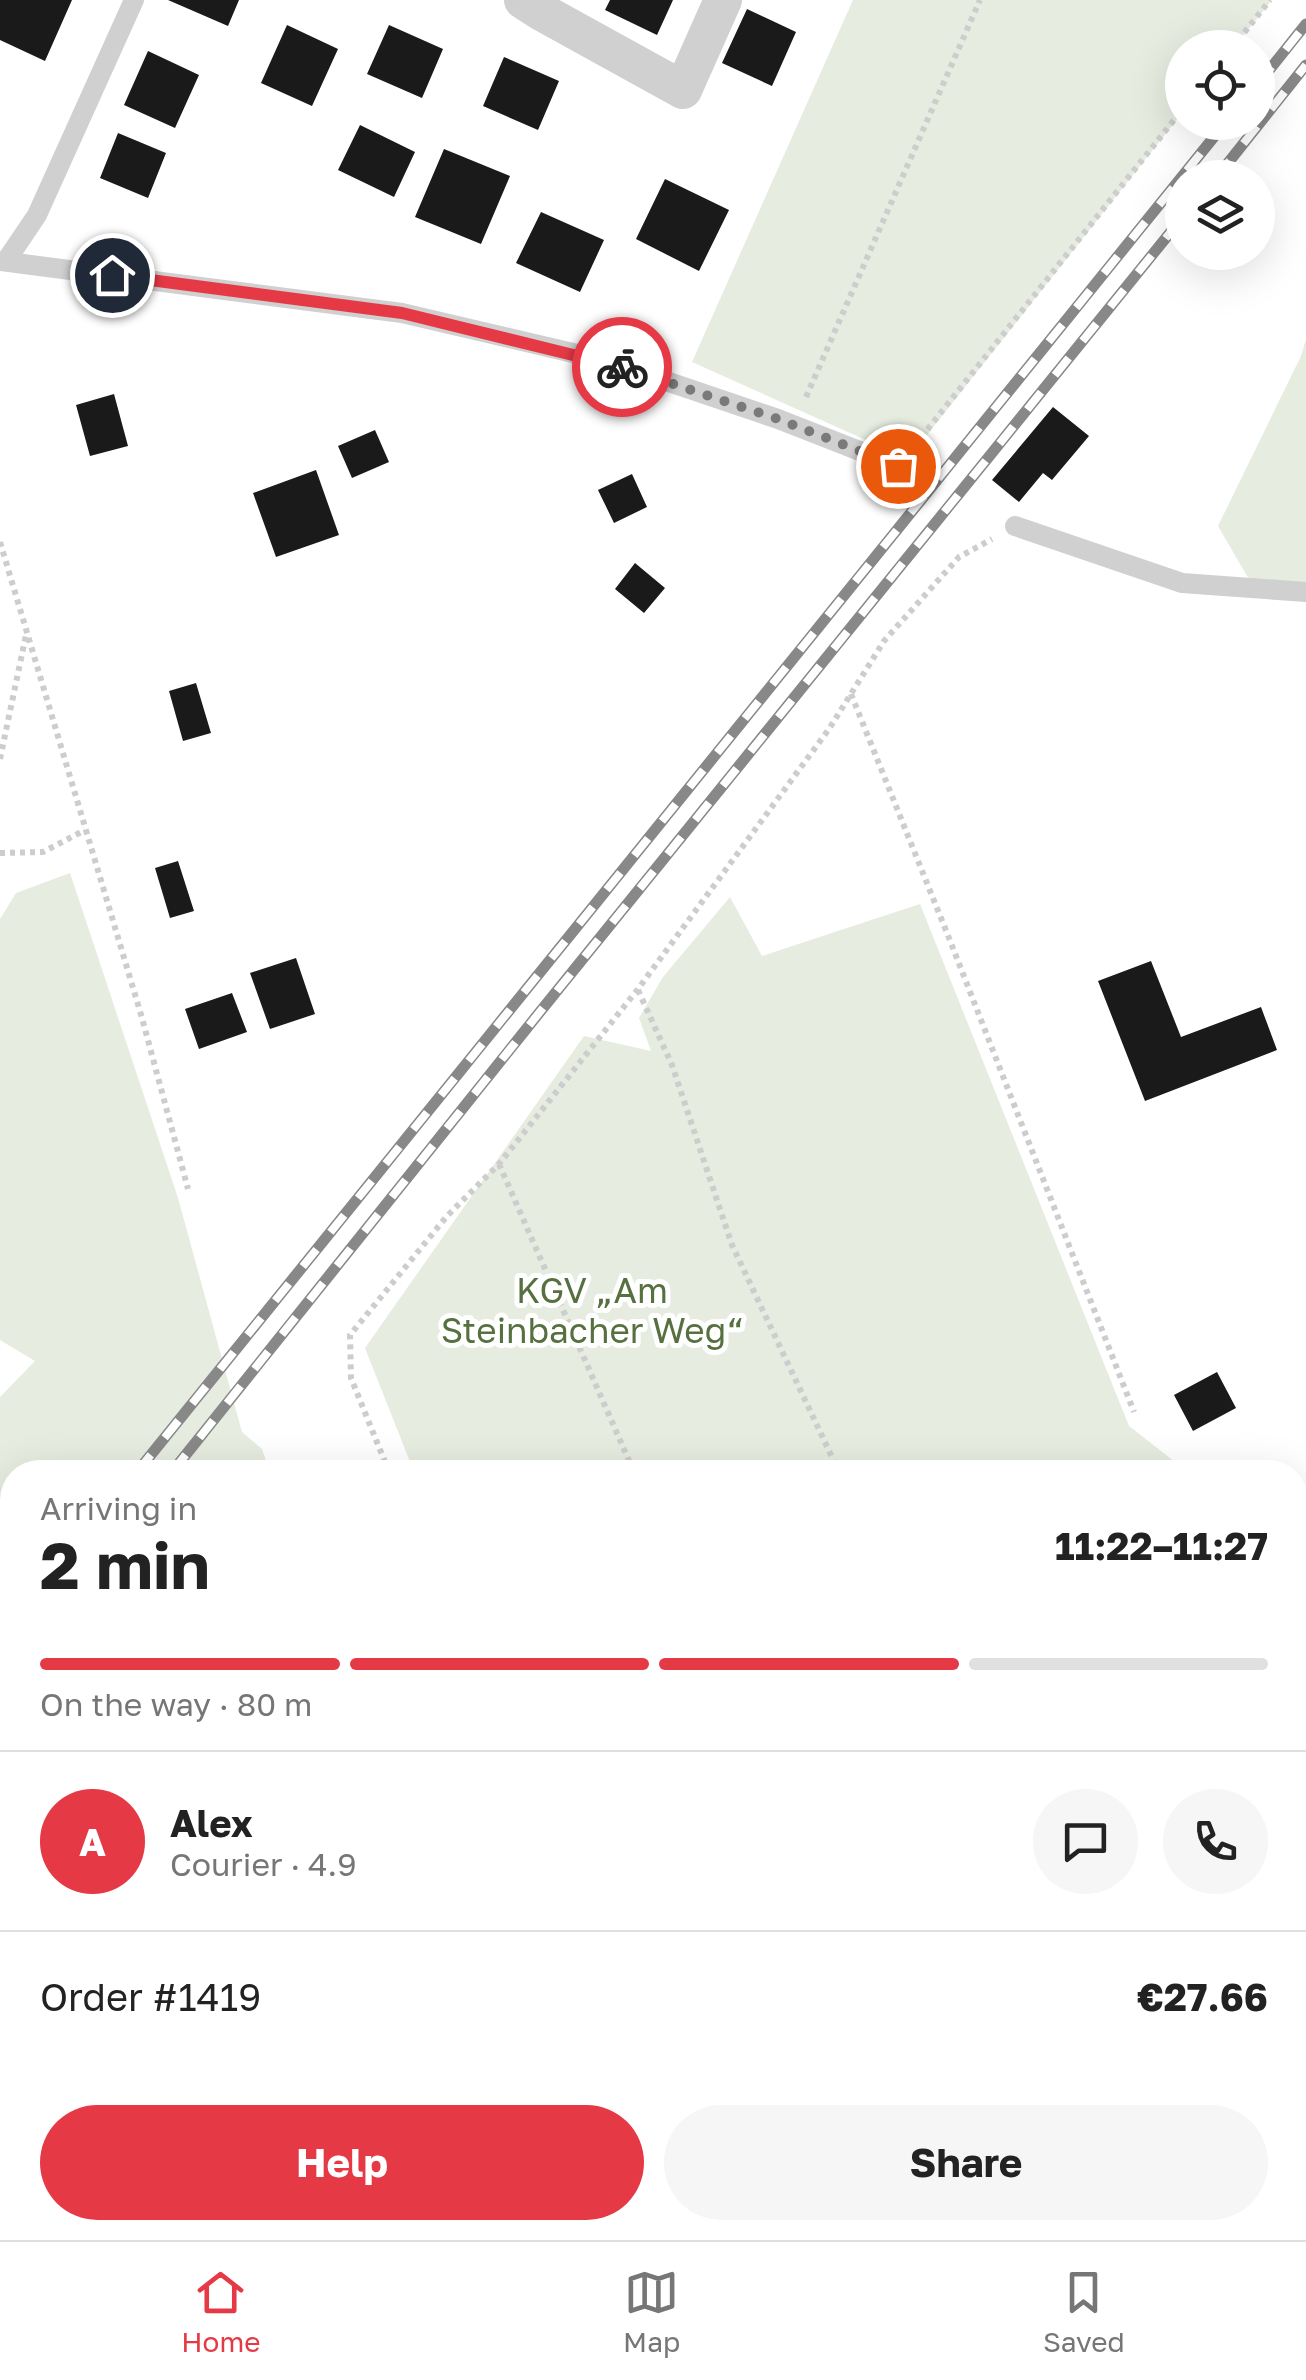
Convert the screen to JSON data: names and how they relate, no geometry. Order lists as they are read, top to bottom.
{
  "parks": ["KGV „Am Steinbacher Weg“"],
  "page": {
    "heading": ["2 min", "Arriving in", "11:22–11:27"],
    "panel": [
      "Alex",
      "Courier · 4.9",
      "Order #1419",
      "€27.66"
    ],
    "bar": "On the way · 80 m",
    "round": "A",
    "buttons": ["Help", "Share"],
    "tabs": ["Home", "Map", "Saved"]
  }
}
